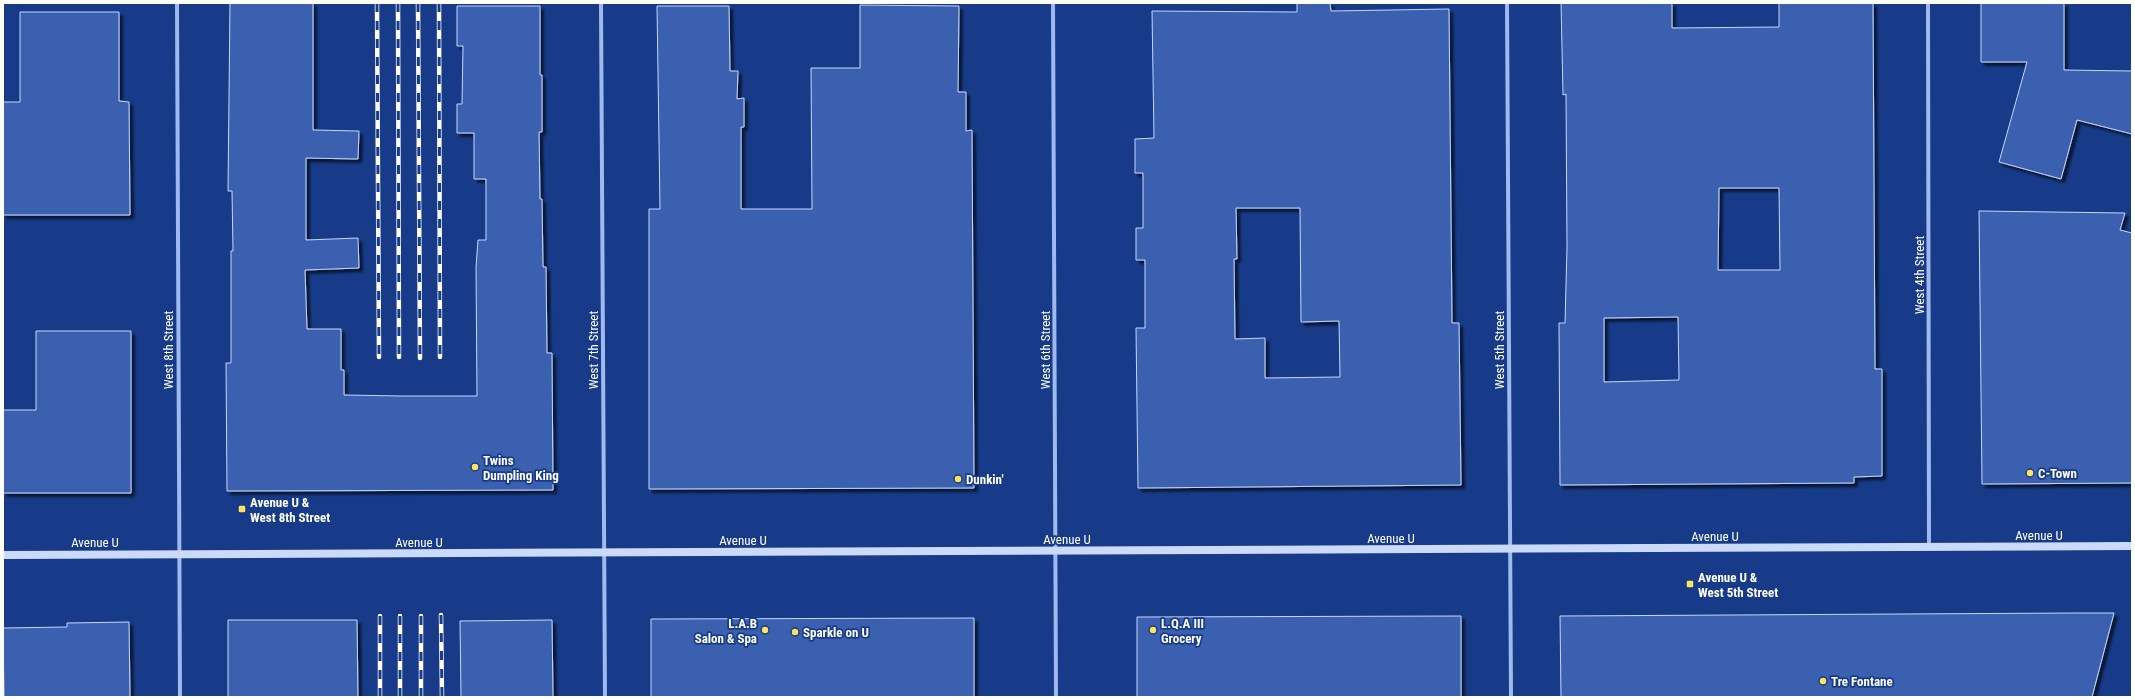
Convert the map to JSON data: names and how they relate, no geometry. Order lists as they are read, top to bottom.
{
  "streets": {
    "main road": ["Avenue U"],
    "street": [
      "West 4th Street",
      "West 8th Street",
      "West 7th Street",
      "West 6th Street",
      "West 5th Street"
    ]
  },
  "crossings": [
    ["West 4th Street", "Avenue U"],
    ["West 8th Street", "Avenue U"],
    ["West 7th Street", "Avenue U"],
    ["West 6th Street", "Avenue U"],
    ["West 5th Street", "Avenue U"]
  ],
  "places": {
    "other": [
      "Twins Dumpling King",
      "C-Town",
      "Dunkin'",
      "L.A.B Salon & Spa",
      "L.Q.A III Grocery",
      "Sparkle on U",
      "Tre Fontane"
    ],
    "transit": ["Avenue U & West 8th Street", "Avenue U & West 5th Street"]
  }
}
